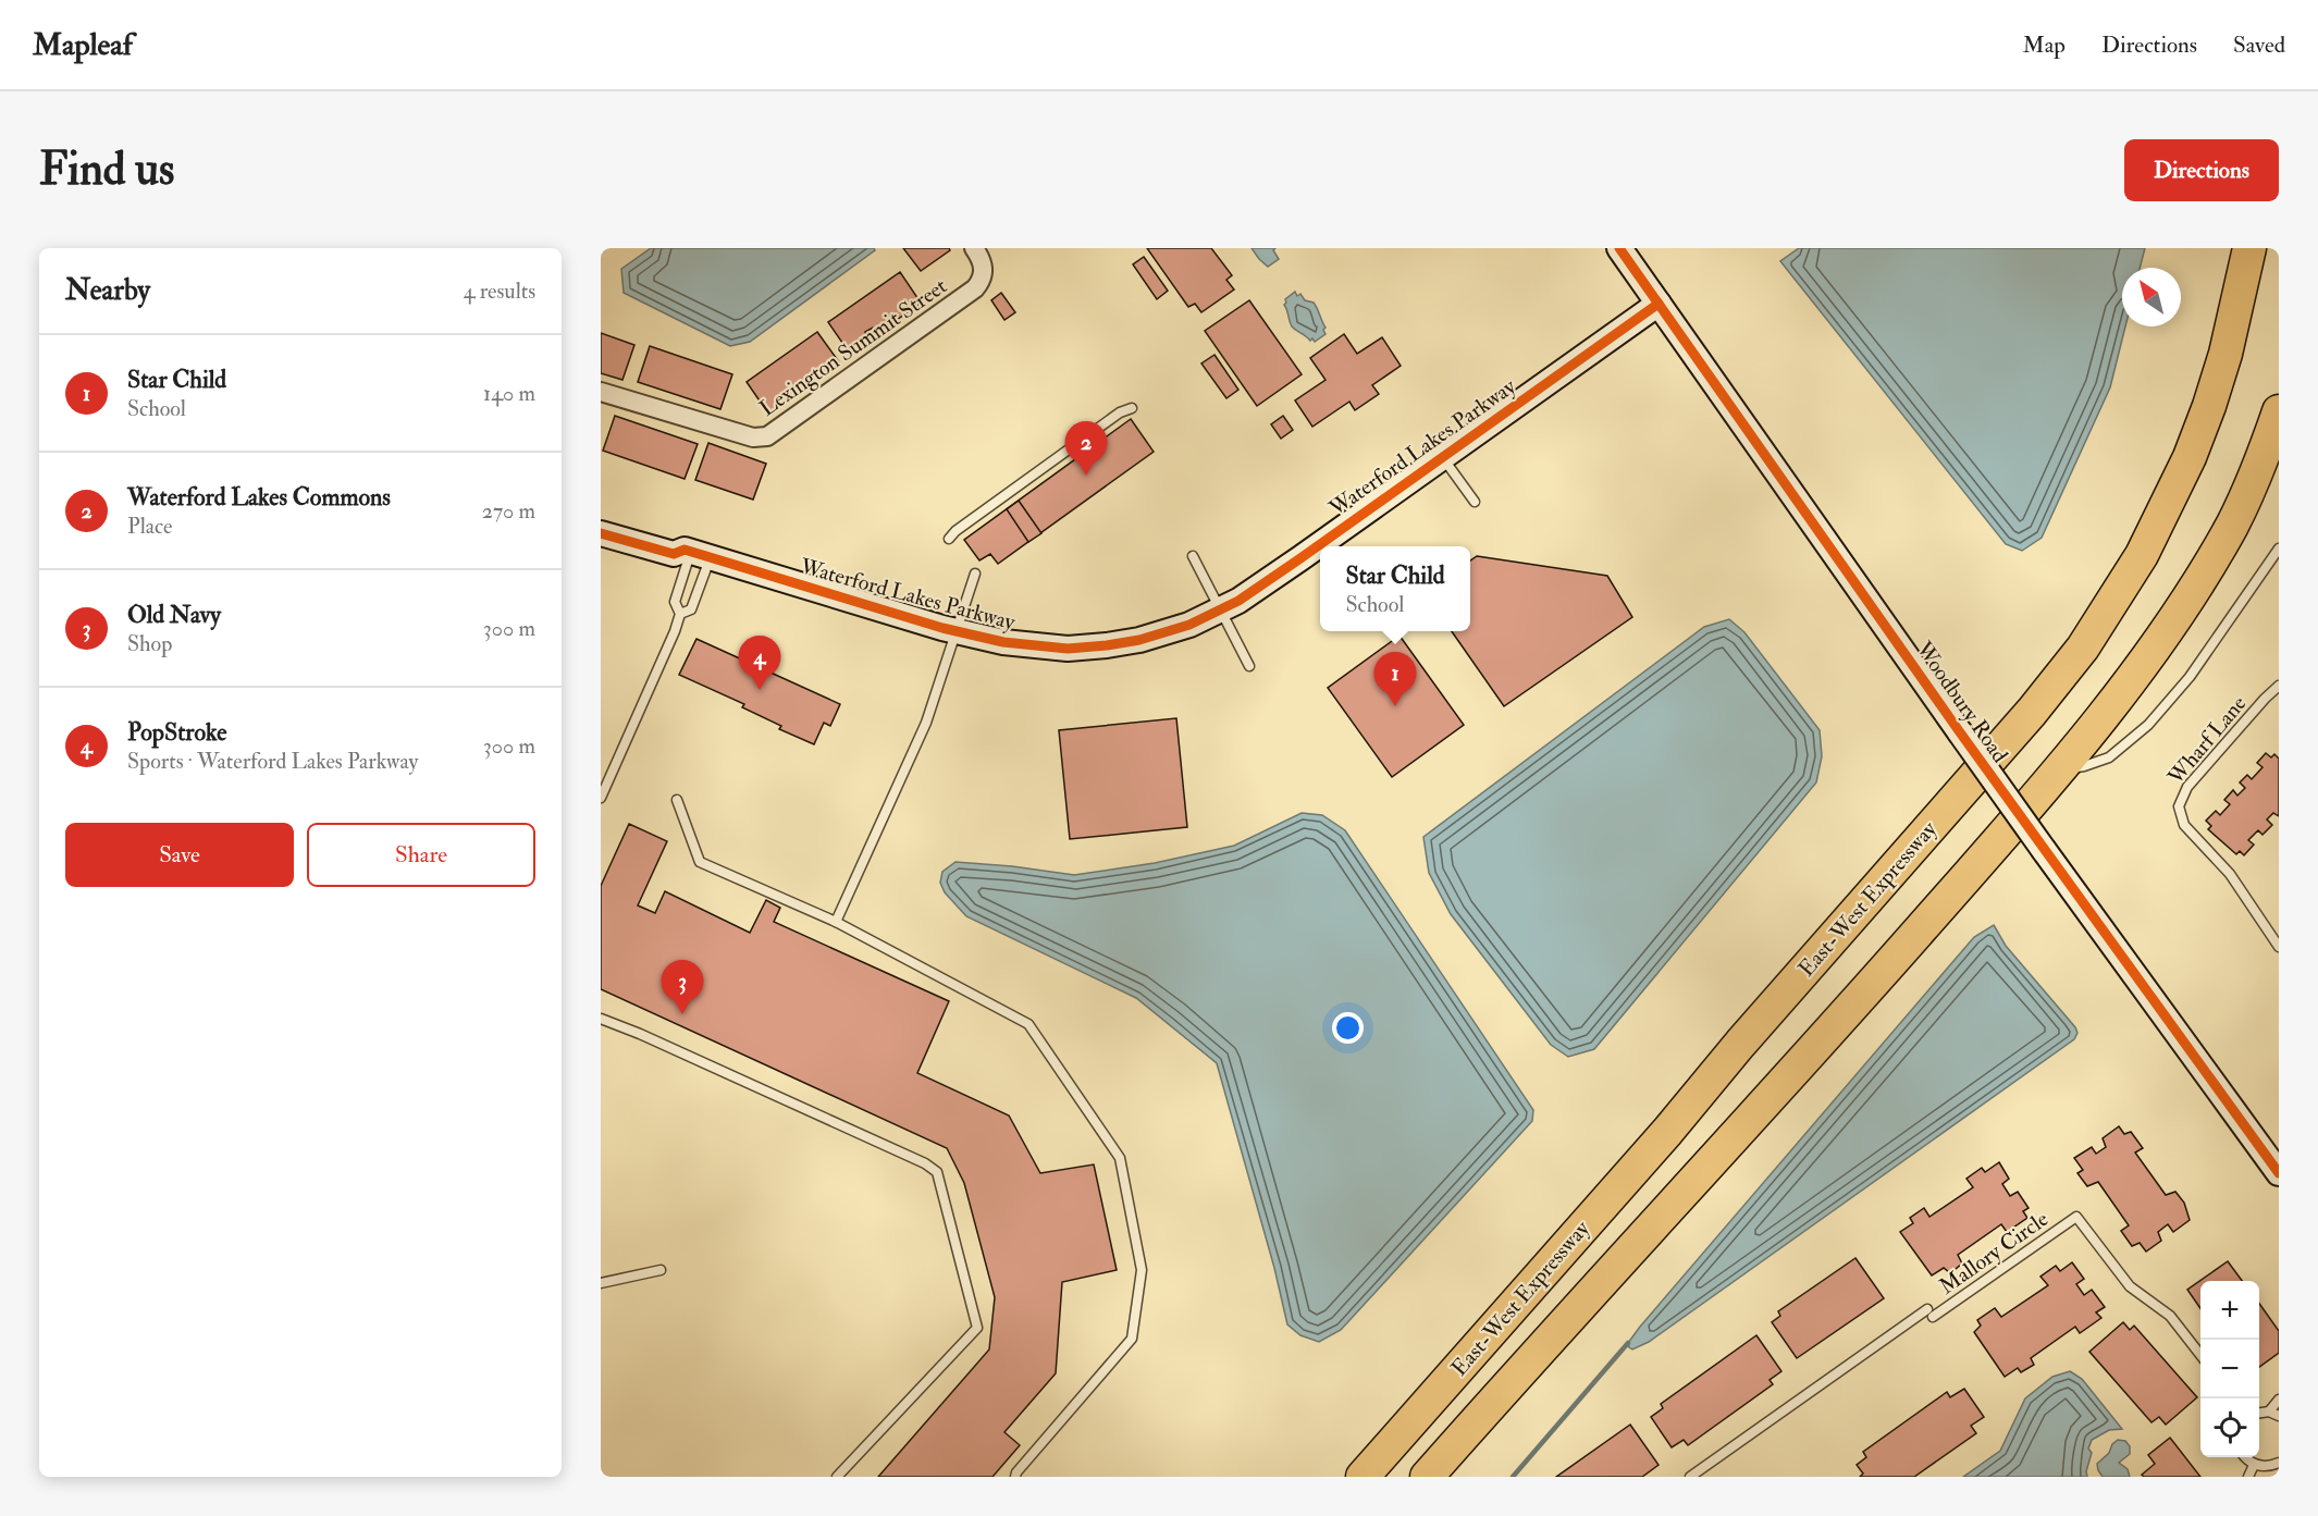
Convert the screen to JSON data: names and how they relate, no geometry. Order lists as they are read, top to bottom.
{
  "streets": {
    "highway": ["East-West Expressway"],
    "street": ["Lexington Summit Street", "Waterford Lakes Parkway", "Woodbury Road"],
    "lane": ["Wharf Lane", "Mallory Circle"]
  },
  "crossings": [
    ["Waterford Lakes Parkway", "Woodbury Road"]
  ],
  "north": "top left",
  "page": {
    "header": "Mapleaf",
    "nav": ["Map", "Directions", "Saved"],
    "buttons": [
      "Directions",
      ["Save", "Share"]
    ],
    "title": "Find us",
    "heading": ["Nearby", "4 results"],
    "list": [
      {
        "mark": "1",
        "name": "Star Child",
        "note": "School",
        "value": "140 m"
      },
      {
        "mark": "2",
        "name": "Waterford Lakes Commons",
        "note": "Place",
        "value": "270 m"
      },
      {
        "mark": "3",
        "name": "Old Navy",
        "note": "Shop",
        "value": "300 m"
      },
      {
        "mark": "4",
        "name": "PopStroke",
        "note": "Sports · Waterford Lakes Parkway",
        "value": "300 m"
      }
    ],
    "pins": [
      "2",
      "4",
      "1",
      "3"
    ],
    "popup": ["Star Child", "School"],
    "map_buttons": ["+", "−"]
  }
}
